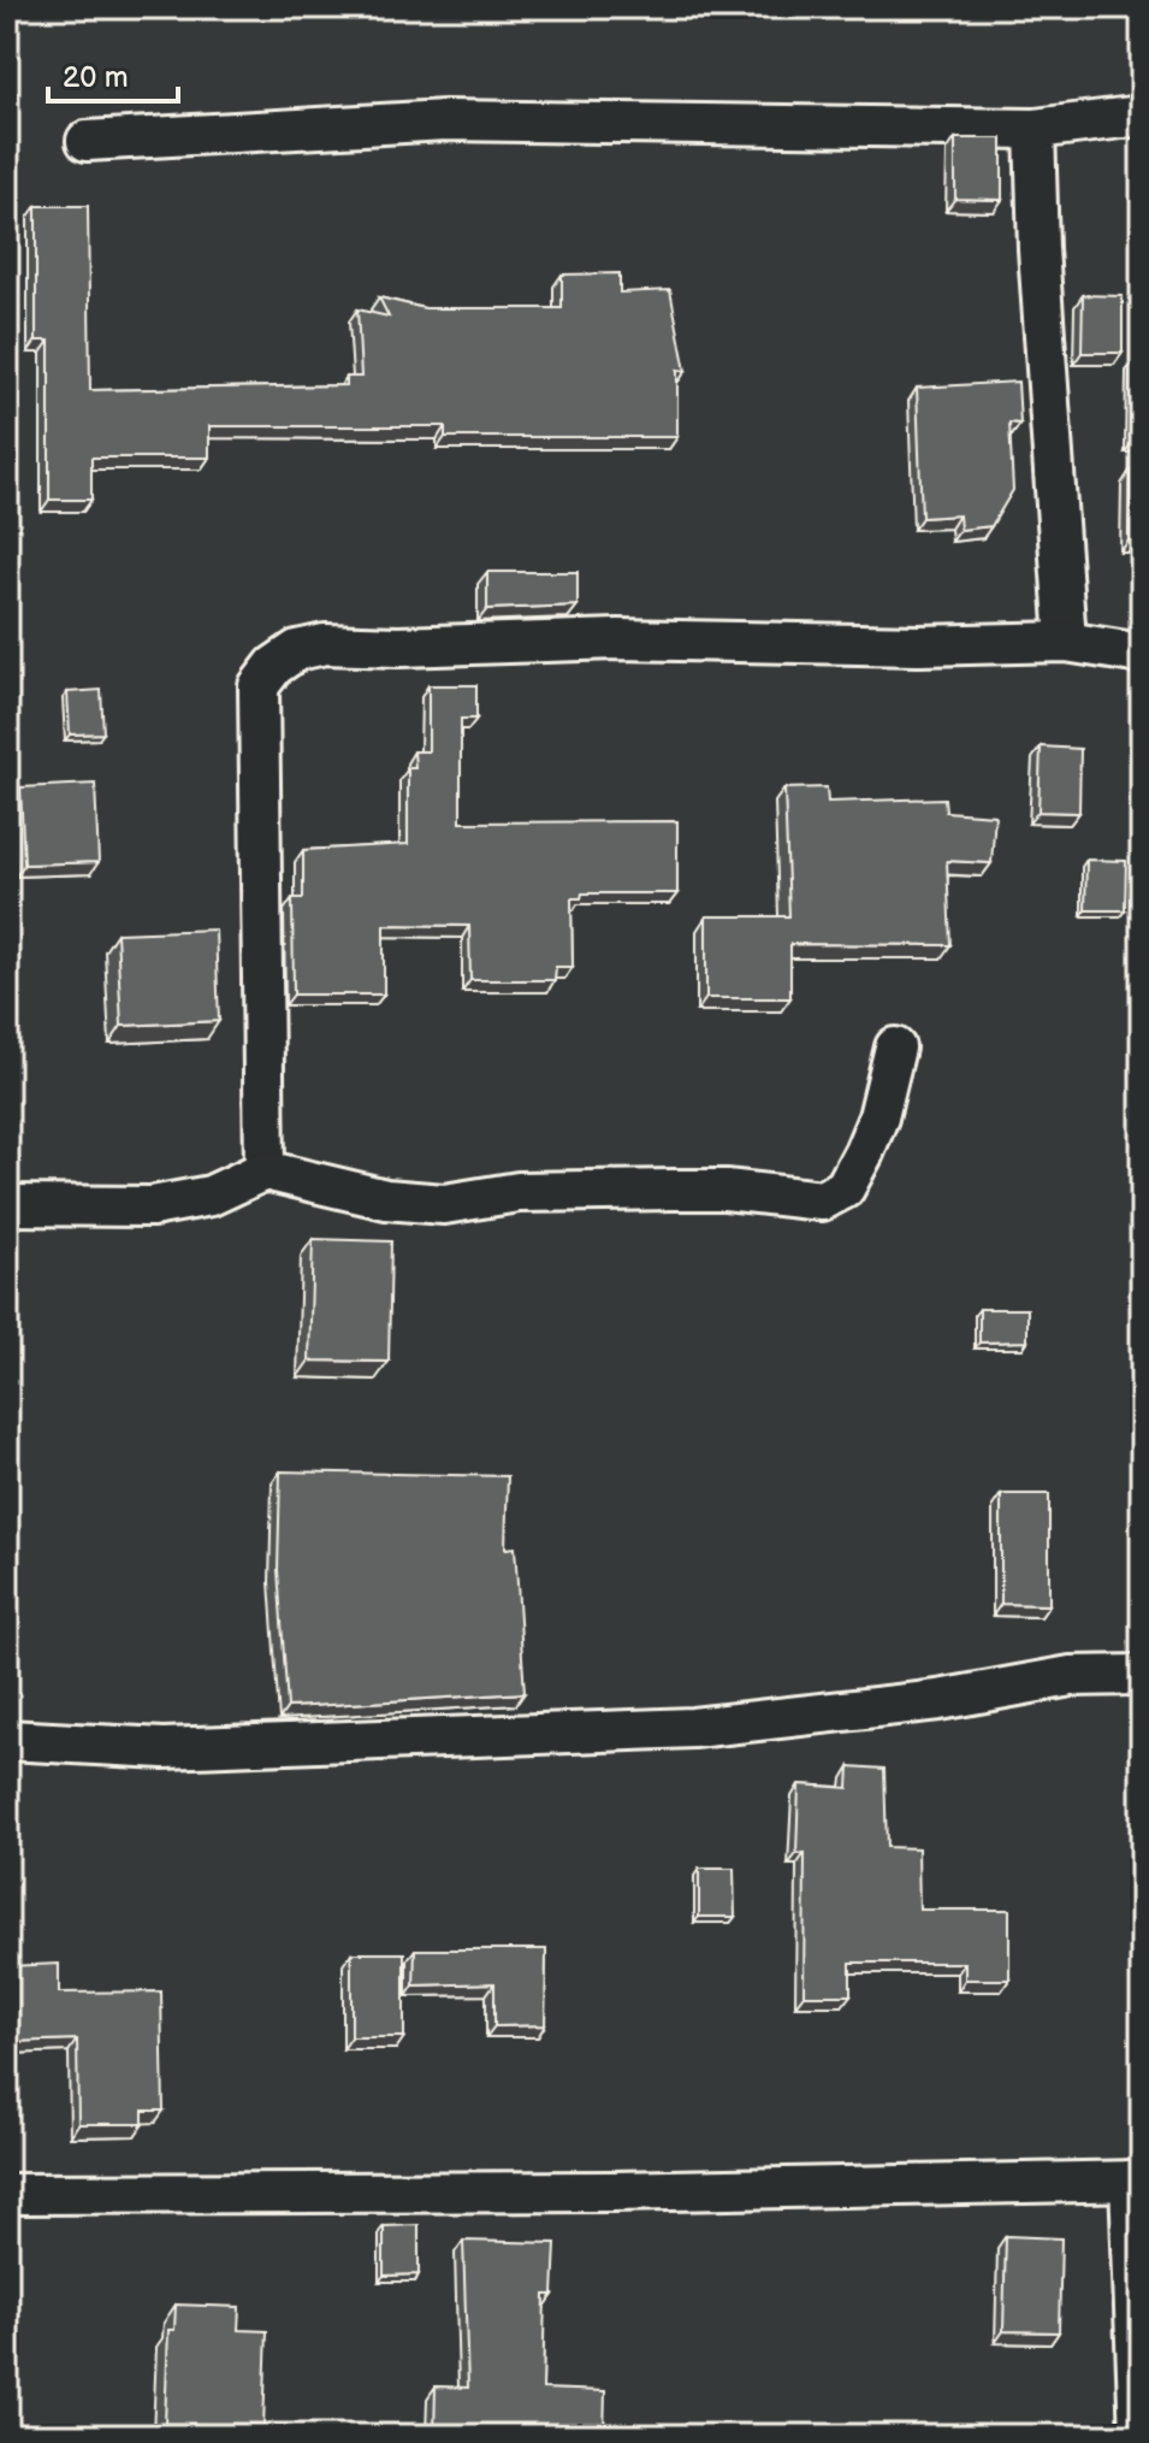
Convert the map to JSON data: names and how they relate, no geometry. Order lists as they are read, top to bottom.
{
  "scale_bar": "20 m"
}
